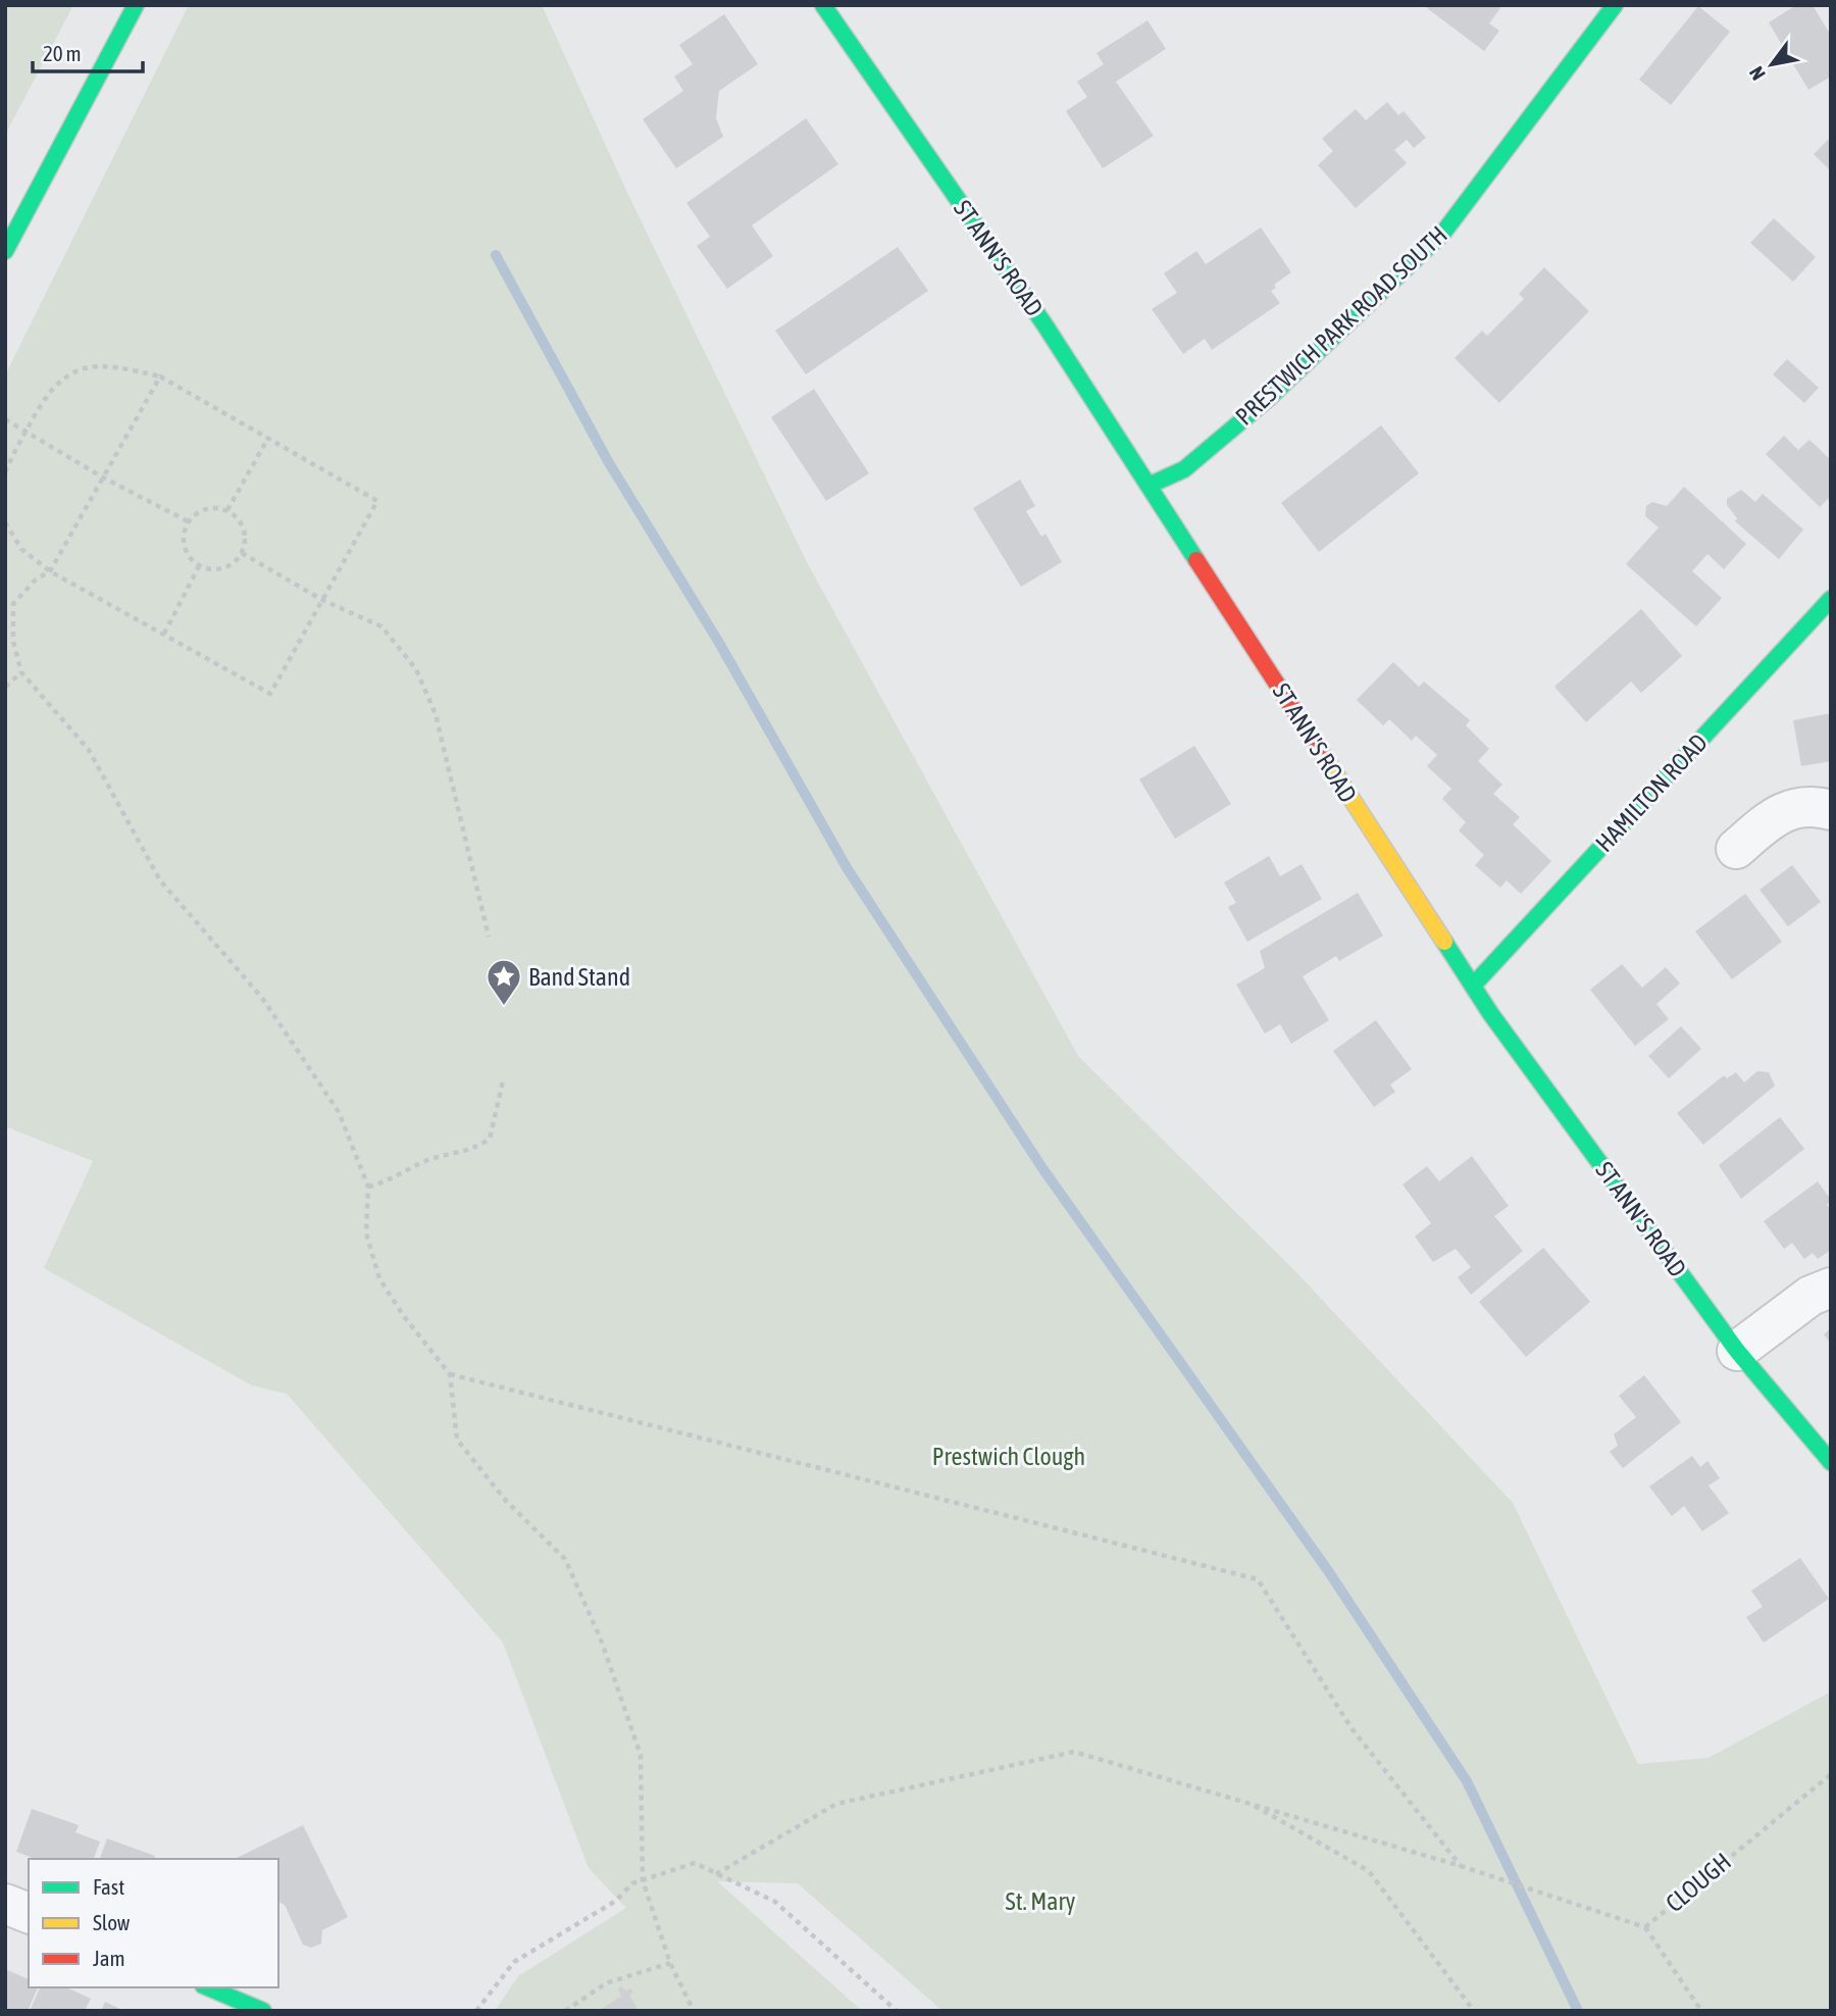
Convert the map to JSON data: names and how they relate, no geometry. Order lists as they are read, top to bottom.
{
  "streets": {
    "main road": ["ST ANN'S ROAD", "PRESTWICH PARK ROAD SOUTH", "HAMILTON ROAD"],
    "path": ["CLOUGH"]
  },
  "crossings": [
    ["ST ANN'S ROAD", "PRESTWICH PARK ROAD SOUTH"],
    ["ST ANN'S ROAD", "HAMILTON ROAD"]
  ],
  "parks": ["Prestwich Clough", "St. Mary"],
  "places": {
    "place": ["Band Stand"]
  },
  "legend": ["Fast", "Slow", "Jam"],
  "scale_bar": "20 m",
  "north": "bottom left"
}
